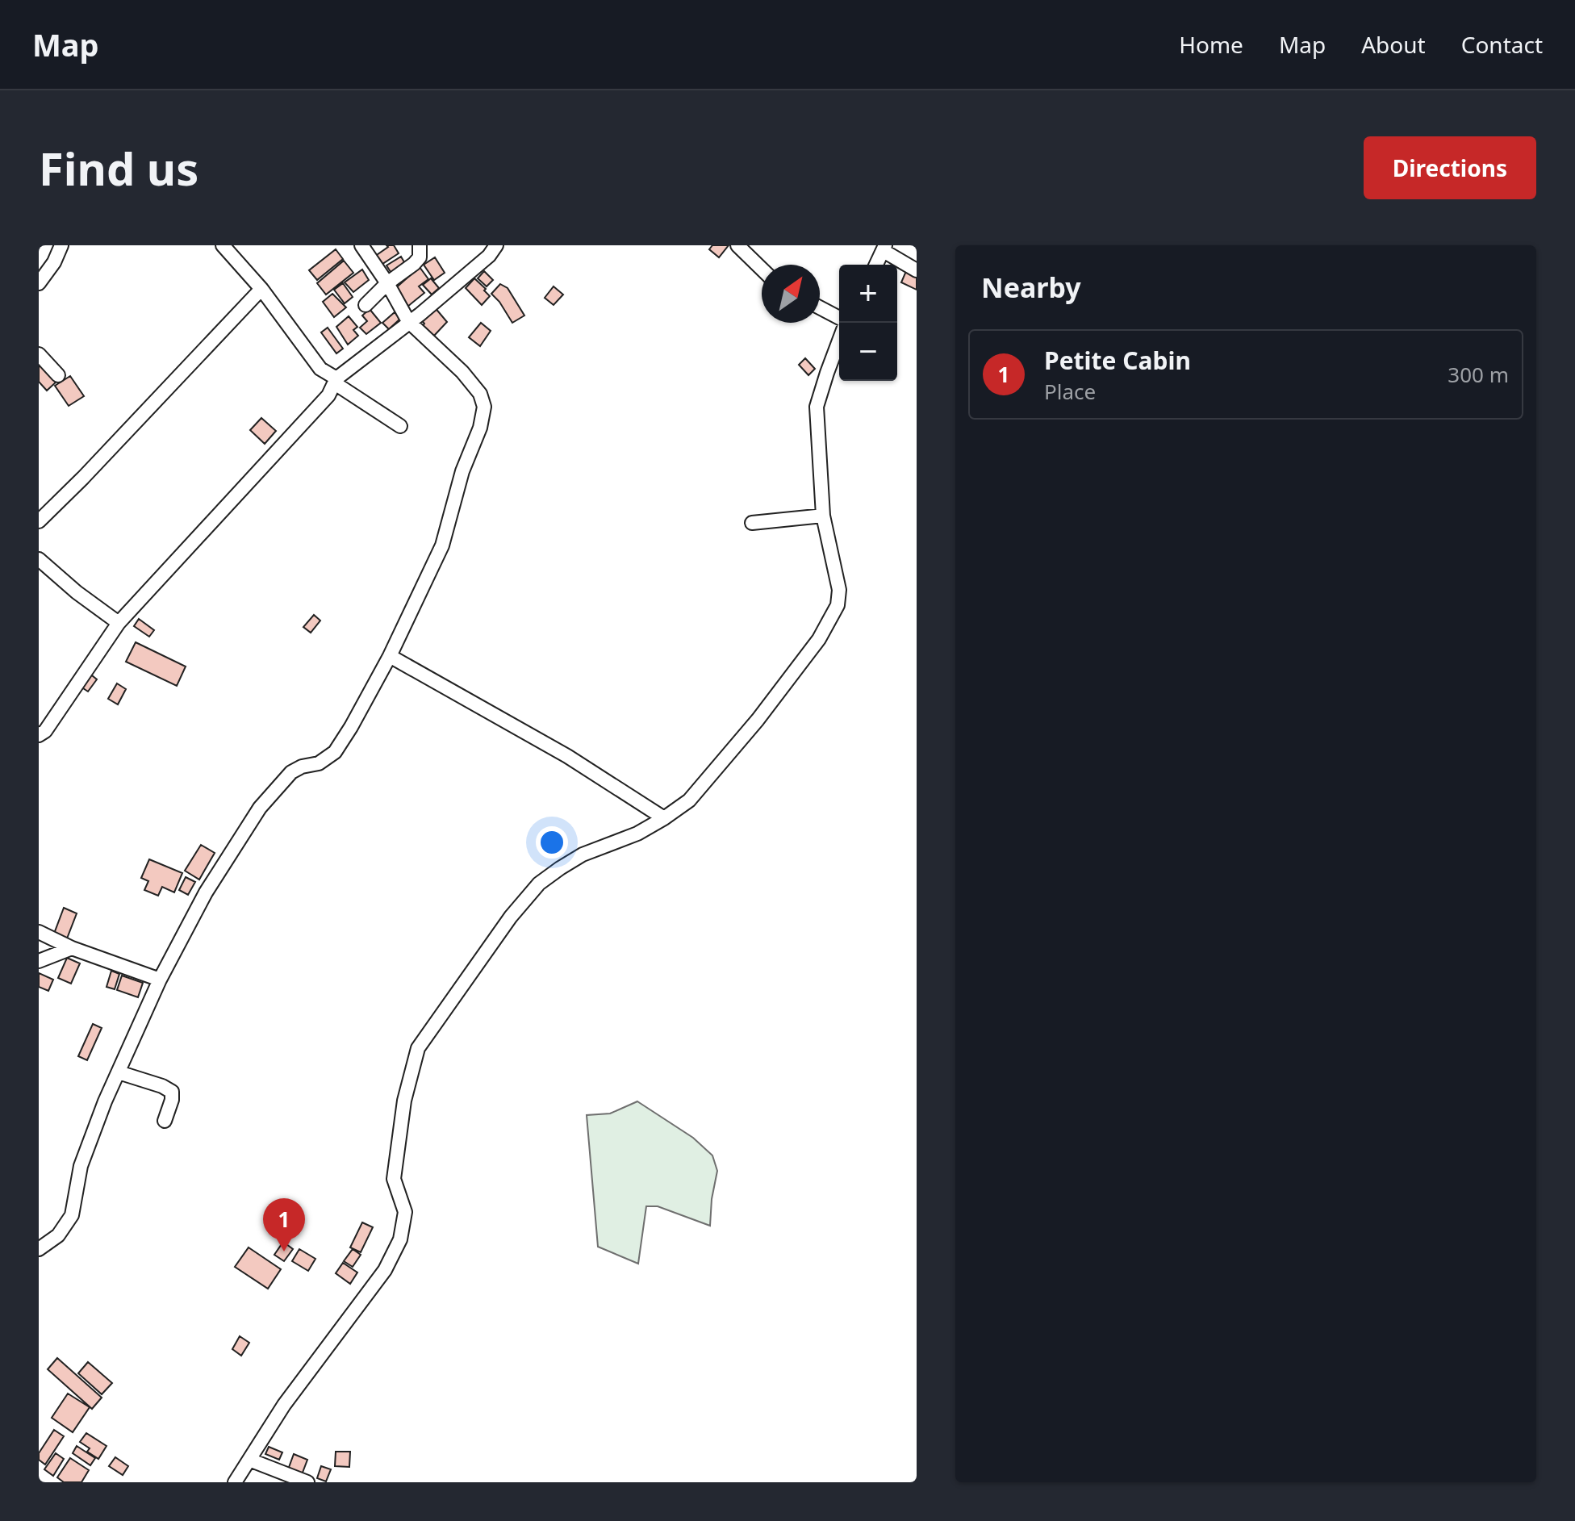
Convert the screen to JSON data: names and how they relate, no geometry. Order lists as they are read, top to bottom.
{
  "north": "top right",
  "page": {
    "header": "Map",
    "nav": [
      "Home",
      "Map",
      "About",
      "Contact"
    ],
    "buttons": "Directions",
    "title": "Find us",
    "heading": "Nearby",
    "map_buttons": ["+", "−"],
    "list": [
      {
        "mark": "1",
        "name": "Petite Cabin",
        "note": "Place",
        "value": "300 m"
      }
    ],
    "pins": "1"
  }
}
